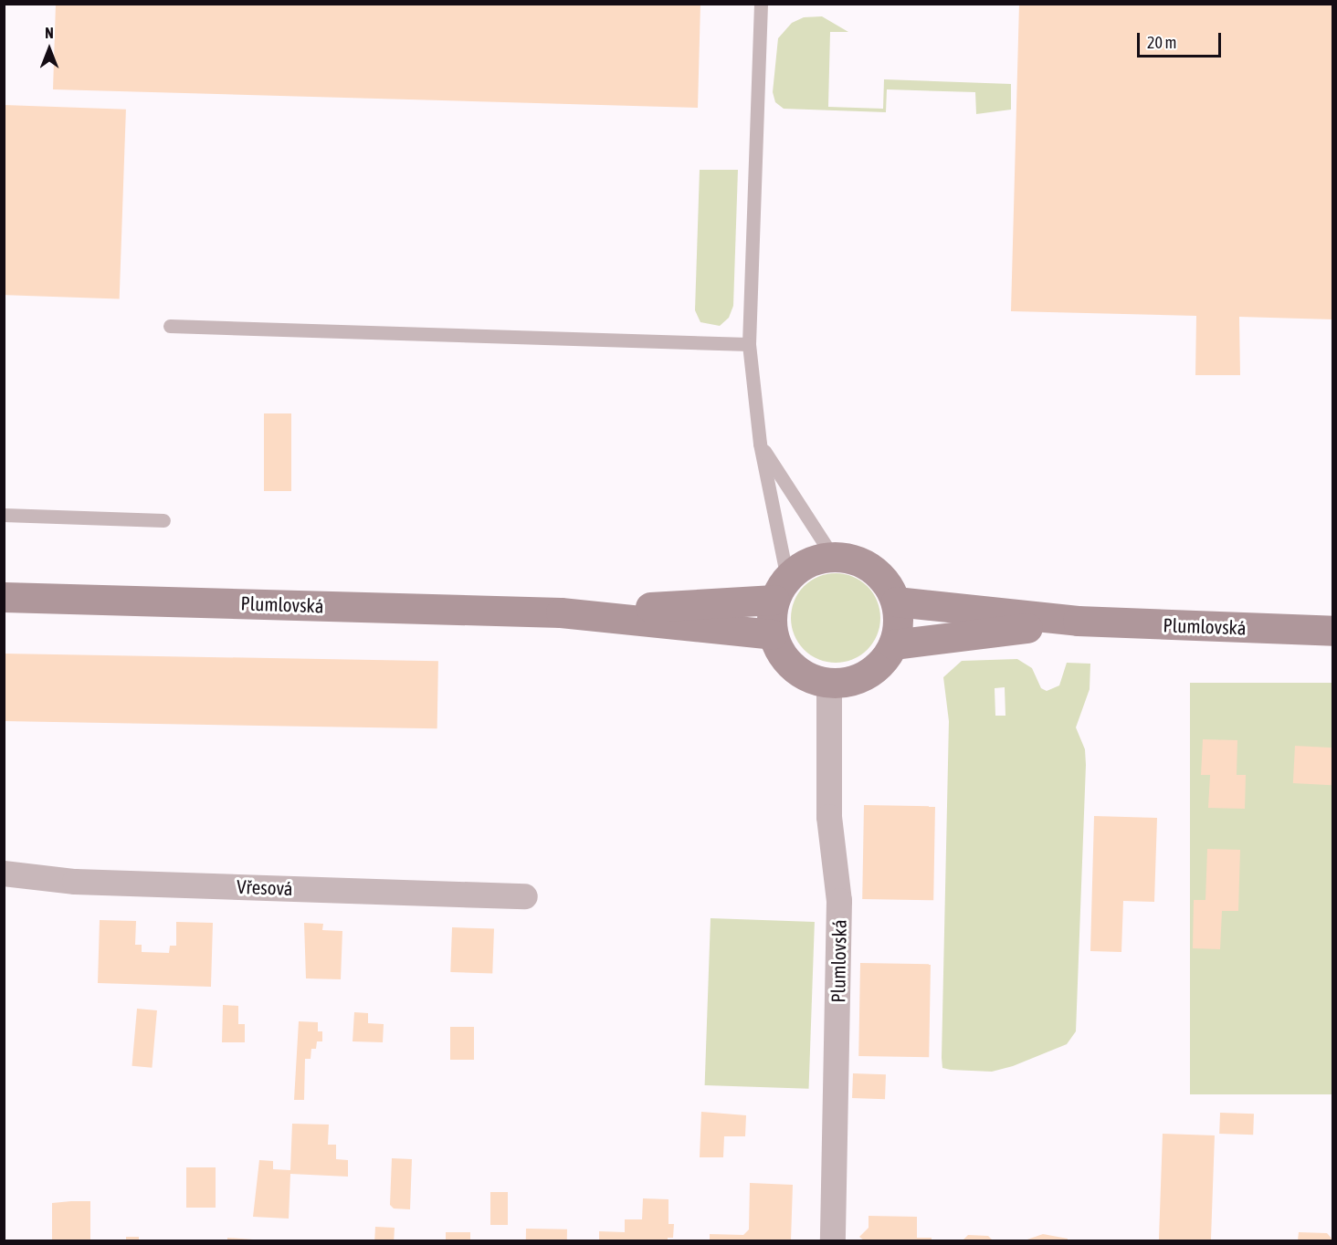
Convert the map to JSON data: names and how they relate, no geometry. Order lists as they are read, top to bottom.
{
  "streets": {
    "main road": ["Plumlovská"],
    "street": ["Vřesová"]
  },
  "scale_bar": "20 m",
  "north": "top"
}
